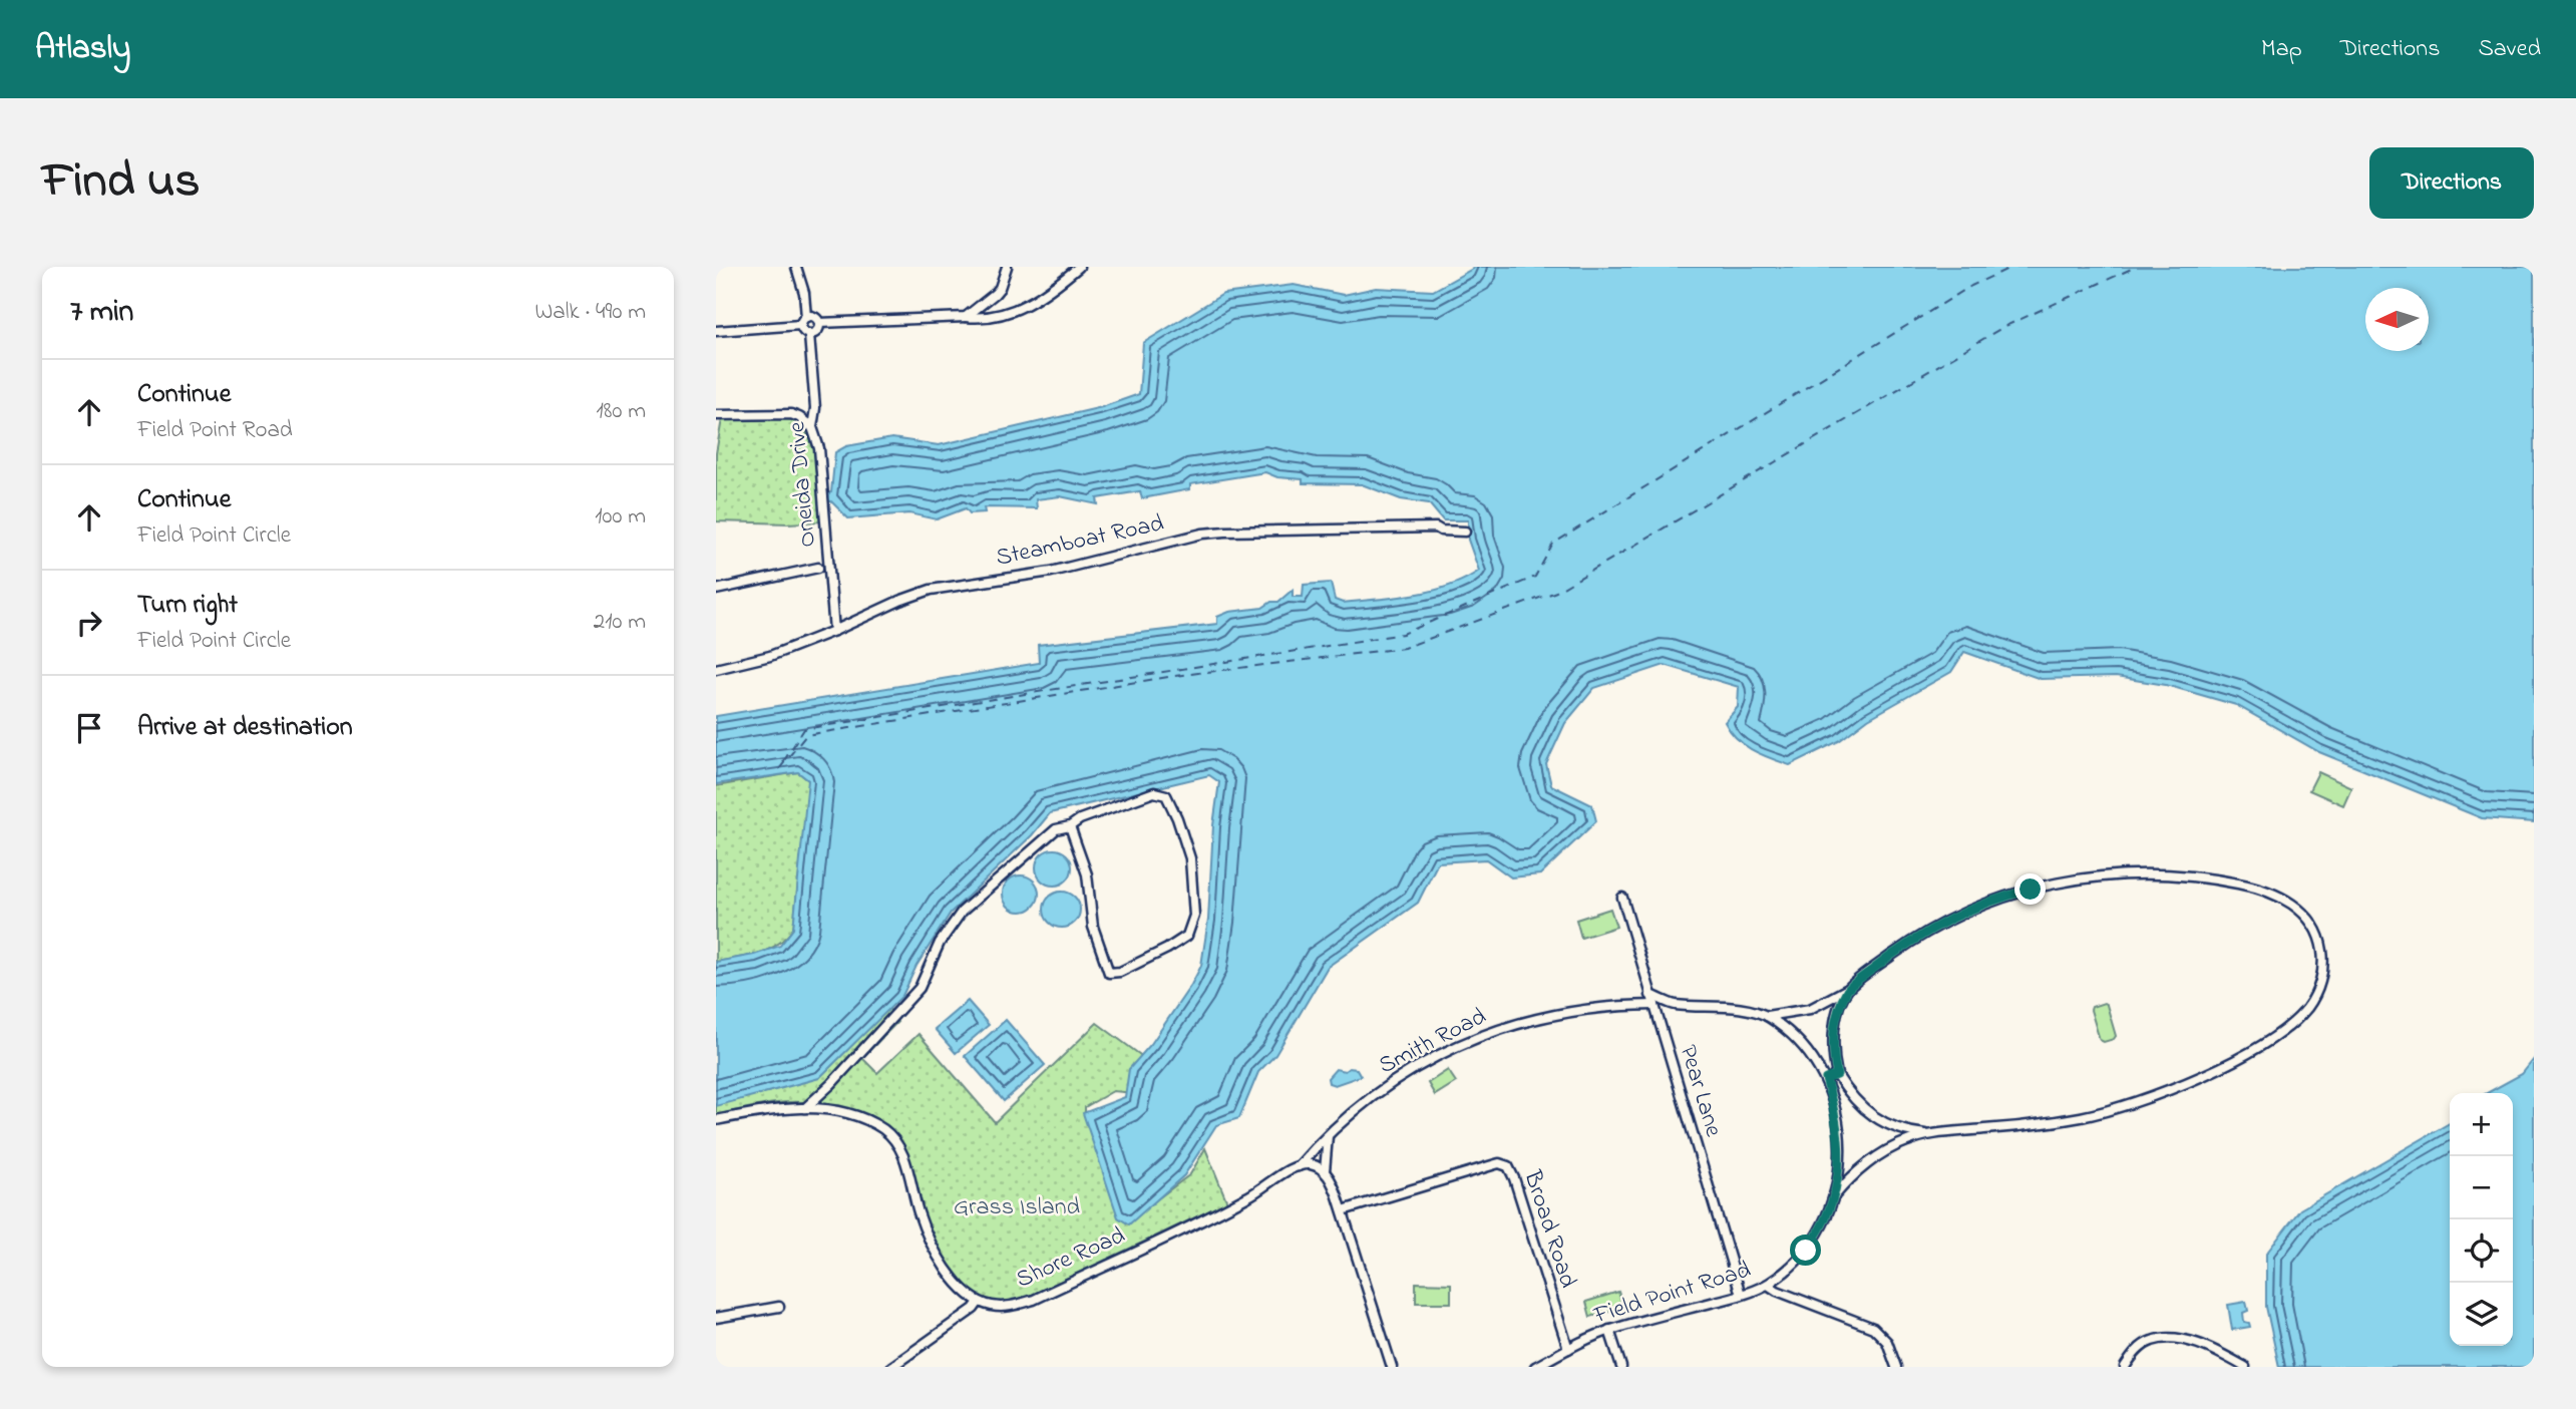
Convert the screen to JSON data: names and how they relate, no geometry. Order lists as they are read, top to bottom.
{
  "streets": {
    "street": [
      "Oneida Drive",
      "Steamboat Road",
      "Smith Road",
      "Pear Lane",
      "Broad Road",
      "Shore Road",
      "Field Point Road"
    ]
  },
  "crossings": [
    ["Oneida Drive", "Steamboat Road"],
    ["Smith Road", "Pear Lane"],
    ["Smith Road", "Shore Road"],
    ["Pear Lane", "Field Point Road"],
    ["Broad Road", "Field Point Road"]
  ],
  "parks": ["Grass Island"],
  "north": "left",
  "page": {
    "header": "Atlasly",
    "nav": ["Map", "Directions", "Saved"],
    "title": "Find us",
    "buttons": "Directions",
    "heading": ["7 min", "Walk · 490 m"],
    "list": [
      ["Continue", "Field Point Road", "180 m"],
      ["Continue", "Field Point Circle", "100 m"],
      ["Turn right", "Field Point Circle", "210 m"],
      "Arrive at destination"
    ],
    "map_buttons": ["+", "−"]
  }
}
